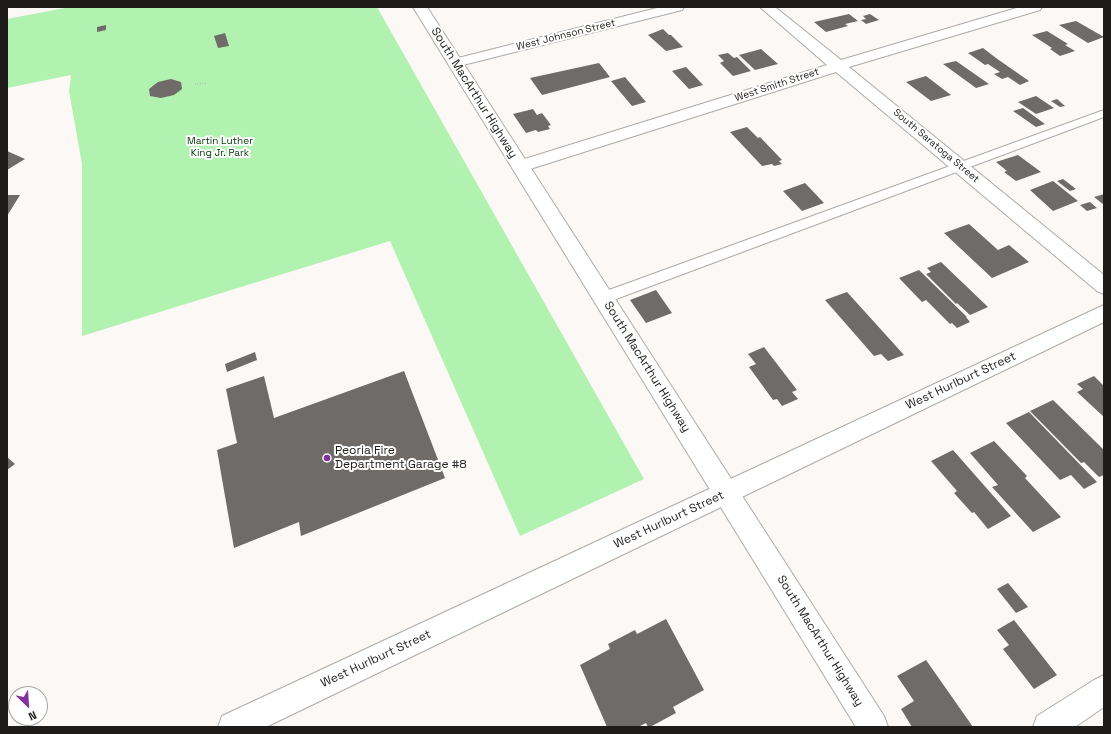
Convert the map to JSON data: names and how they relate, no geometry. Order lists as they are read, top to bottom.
{
  "streets": {
    "street": [
      "West Johnson Street",
      "West Smith Street",
      "South MacArthur Highway",
      "South Saratoga Street",
      "West Hurlburt Street"
    ]
  },
  "crossings": [
    ["West Johnson Street", "South MacArthur Highway"],
    ["West Smith Street", "South MacArthur Highway"],
    ["West Smith Street", "South Saratoga Street"],
    ["South MacArthur Highway", "West Hurlburt Street"]
  ],
  "parks": ["Martin Luther King Jr. Park"],
  "places": ["Peoria Fire Department Garage #8"],
  "north": "bottom right"
}
